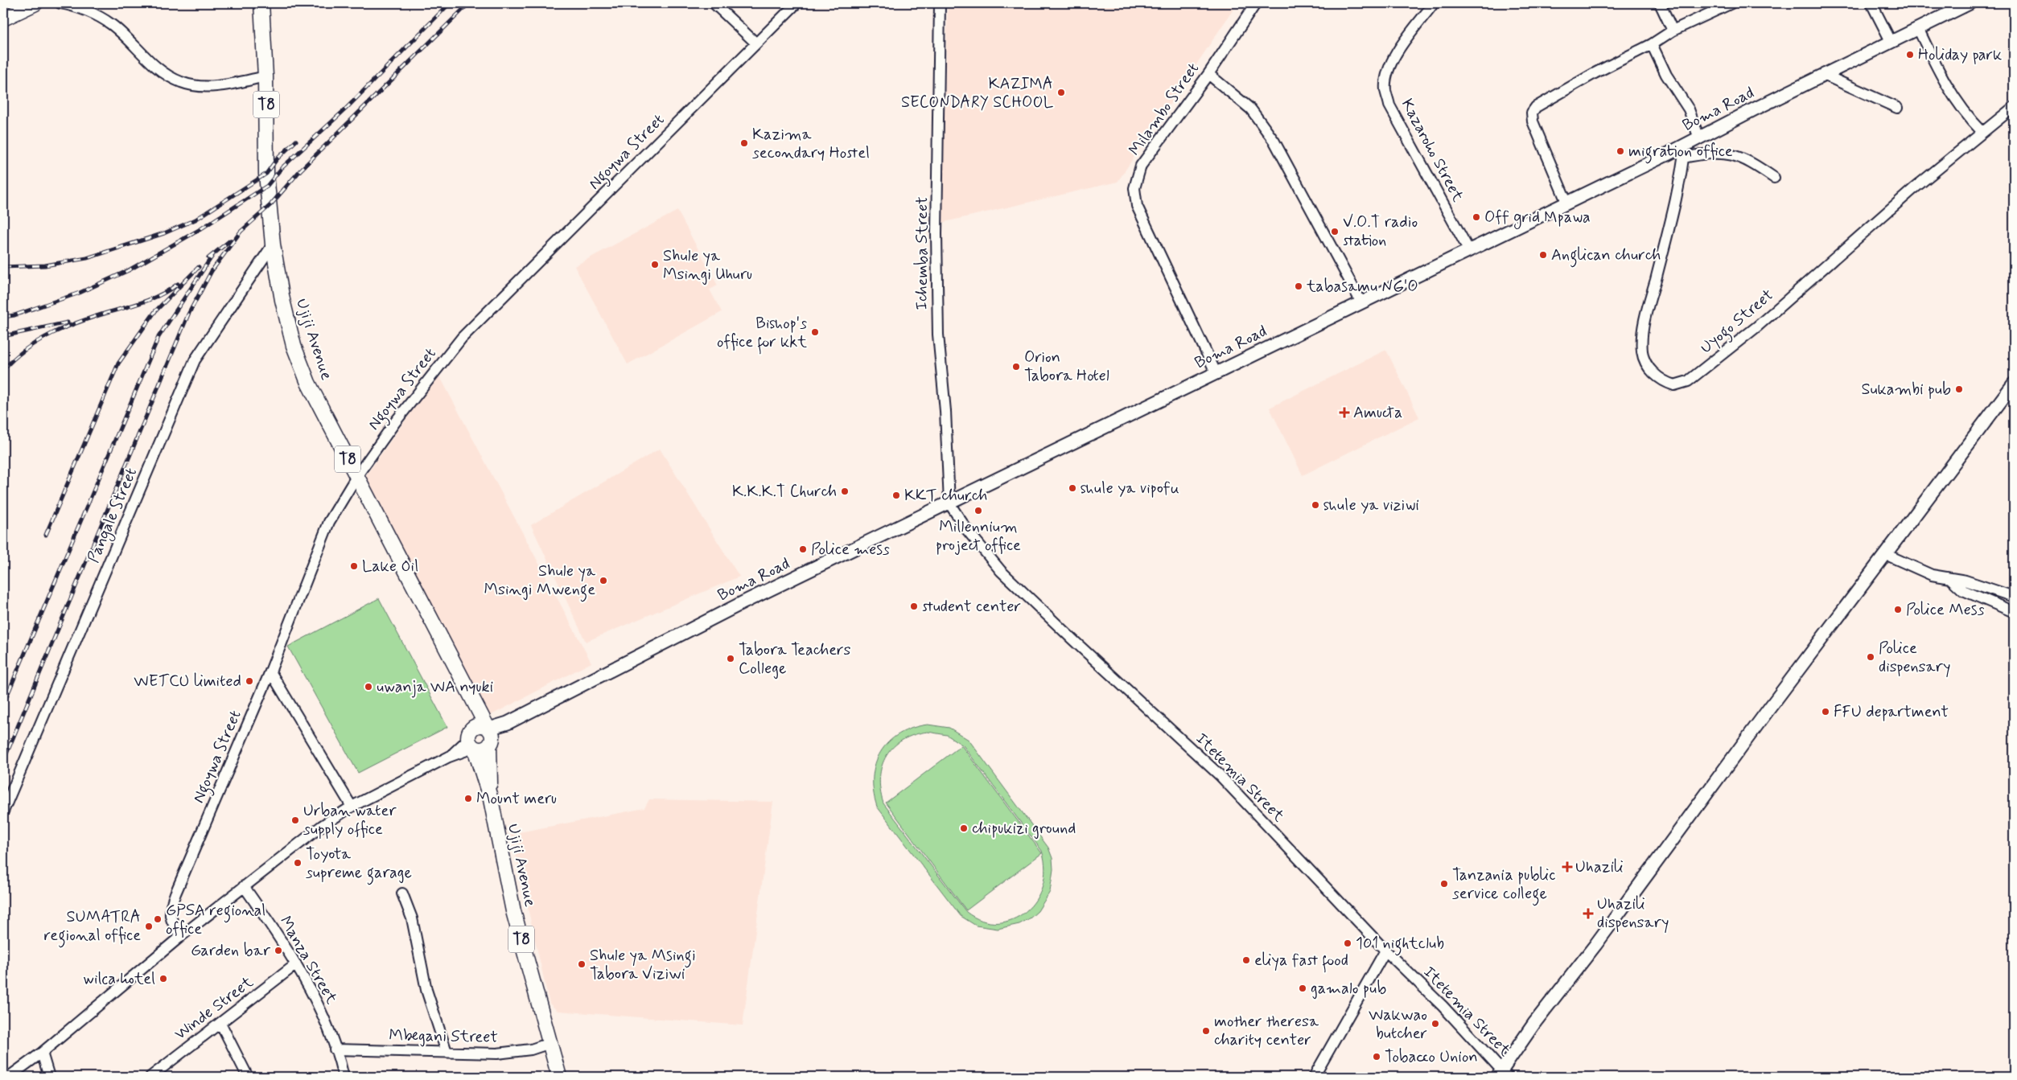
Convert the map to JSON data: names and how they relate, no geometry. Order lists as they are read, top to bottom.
{
  "streets": {
    "highway": ["T8", "Ujiji Avenue"],
    "main road": ["Boma Road"],
    "street": [
      "Milambo Street",
      "Kazaroho Street",
      "Ngoywa Street",
      "Ichemba Street",
      "Uyogo Street",
      "Pangale Street",
      "Itetemia Street",
      "Manza Street",
      "Winde Street",
      "Mbegani Street"
    ]
  },
  "crossings": [
    ["T8", "Boma Road"],
    ["T8", "Ujiji Avenue"],
    ["Milambo Street", "Boma Road"],
    ["Boma Road", "Kazaroho Street"],
    ["Boma Road", "Ichemba Street"],
    ["Boma Road", "Uyogo Street"],
    ["Boma Road", "Itetemia Street"],
    ["Ngoywa Street", "Ujiji Avenue"],
    ["Ichemba Street", "Itetemia Street"],
    ["Ujiji Avenue", "Pangale Street"],
    ["Ujiji Avenue", "Mbegani Street"],
    ["Manza Street", "Winde Street"],
    ["Manza Street", "Mbegani Street"]
  ],
  "places": {
    "other": [
      "Holiday park",
      "KAZIMA SECONDARY SCHOOL",
      "Kazima secondary Hostel",
      "migration office",
      "Off grid Mpawa",
      "V.O.T radio station",
      "Anglican church",
      "Shule ya Msingi Uhuru",
      "tabasamu NG'O",
      "Bishop's office for kkt",
      "Orion Tabora Hotel",
      "Sukambi pub",
      "shule ya vipofu",
      "K.K.K.T Church",
      "KKT church",
      "shule ya viziwi",
      "Millennium project office",
      "Police mess",
      "Lake Oil",
      "Shule ya Msingi Mwenge",
      "student center",
      "Police Mess",
      "Police dispensary",
      "Tabora Teachers College",
      "WETCU limited",
      "uwanja WA nyuki",
      "FFU department",
      "Mount meru",
      "Urban water supply office",
      "chipukizi ground",
      "Toyota supreme garage",
      "Tanzania public service college",
      "GPSA regional office",
      "SUMATRA regional office",
      "101 nightclub",
      "Garden bar",
      "eliya fast food",
      "Shule ya Msingi Tabora Viziwi",
      "wilca hotel",
      "gamalo pub",
      "Wakwao butcher",
      "mother theresa charity center",
      "Tobacco Union"
    ],
    "health": ["Amucta", "Uhazili", "Uhazili dispensary"]
  }
}
